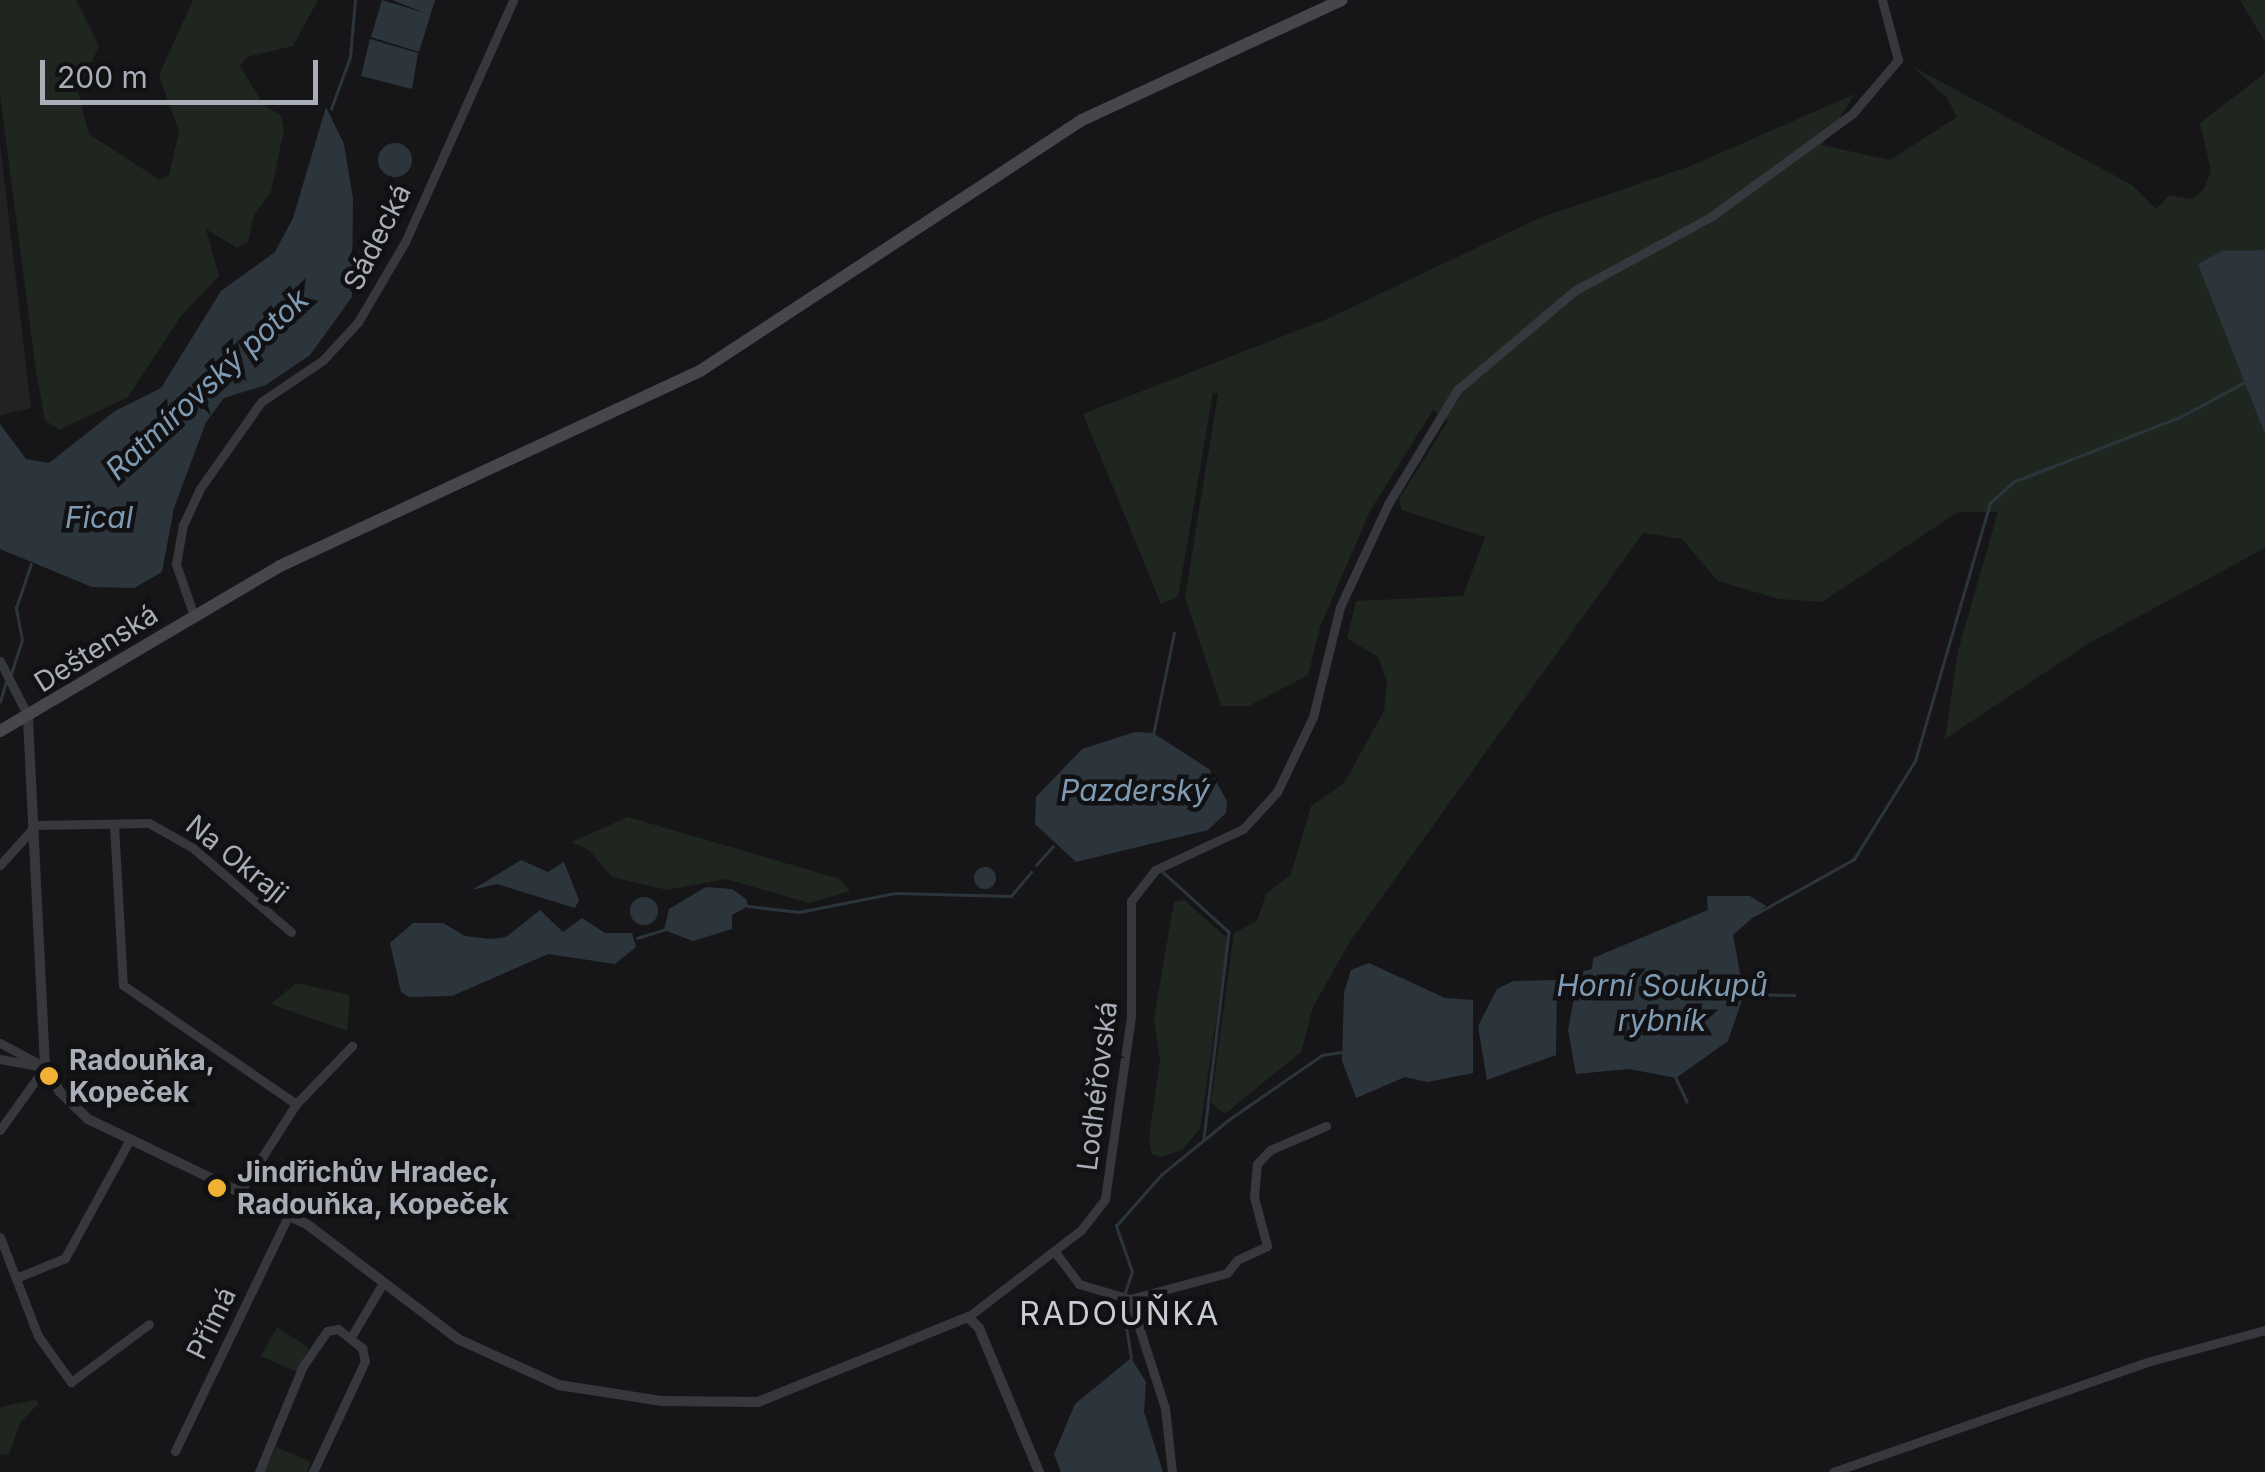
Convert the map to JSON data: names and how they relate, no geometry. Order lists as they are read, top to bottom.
{
  "streets": {
    "main road": ["Deštenská"],
    "street": [
      "Sádecká",
      "Na Okraji",
      "Lodhéřovská",
      "Přímá"
    ]
  },
  "crossings": [
    ["Sádecká", "Deštenská"]
  ],
  "districts": ["RADOUŇKA"],
  "water": [
    "Ratmírovský potok",
    "Fical",
    "Pazderský",
    "Horní Soukupů rybník"
  ],
  "places": ["Radouňka, Kopeček", "Jindřichův Hradec, Radouňka, Kopeček"],
  "scale_bar": "200 m"
}
